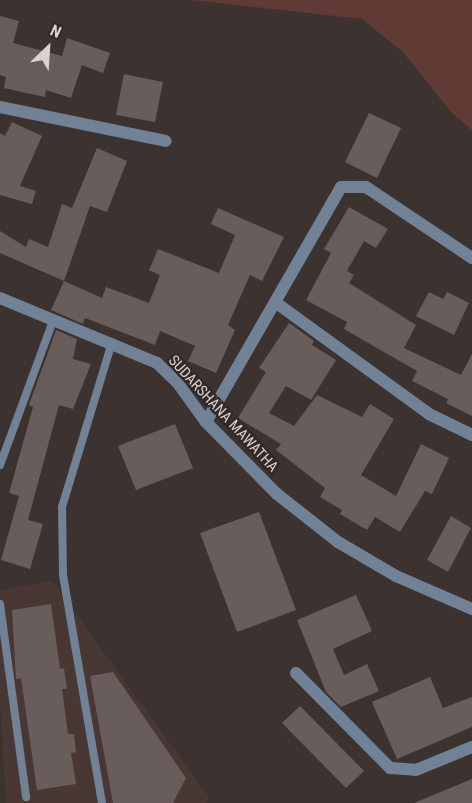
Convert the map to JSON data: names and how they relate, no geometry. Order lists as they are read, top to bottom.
{
  "streets": {
    "street": ["SUDARSHANA MAWATHA"]
  },
  "north": "top right"
}
